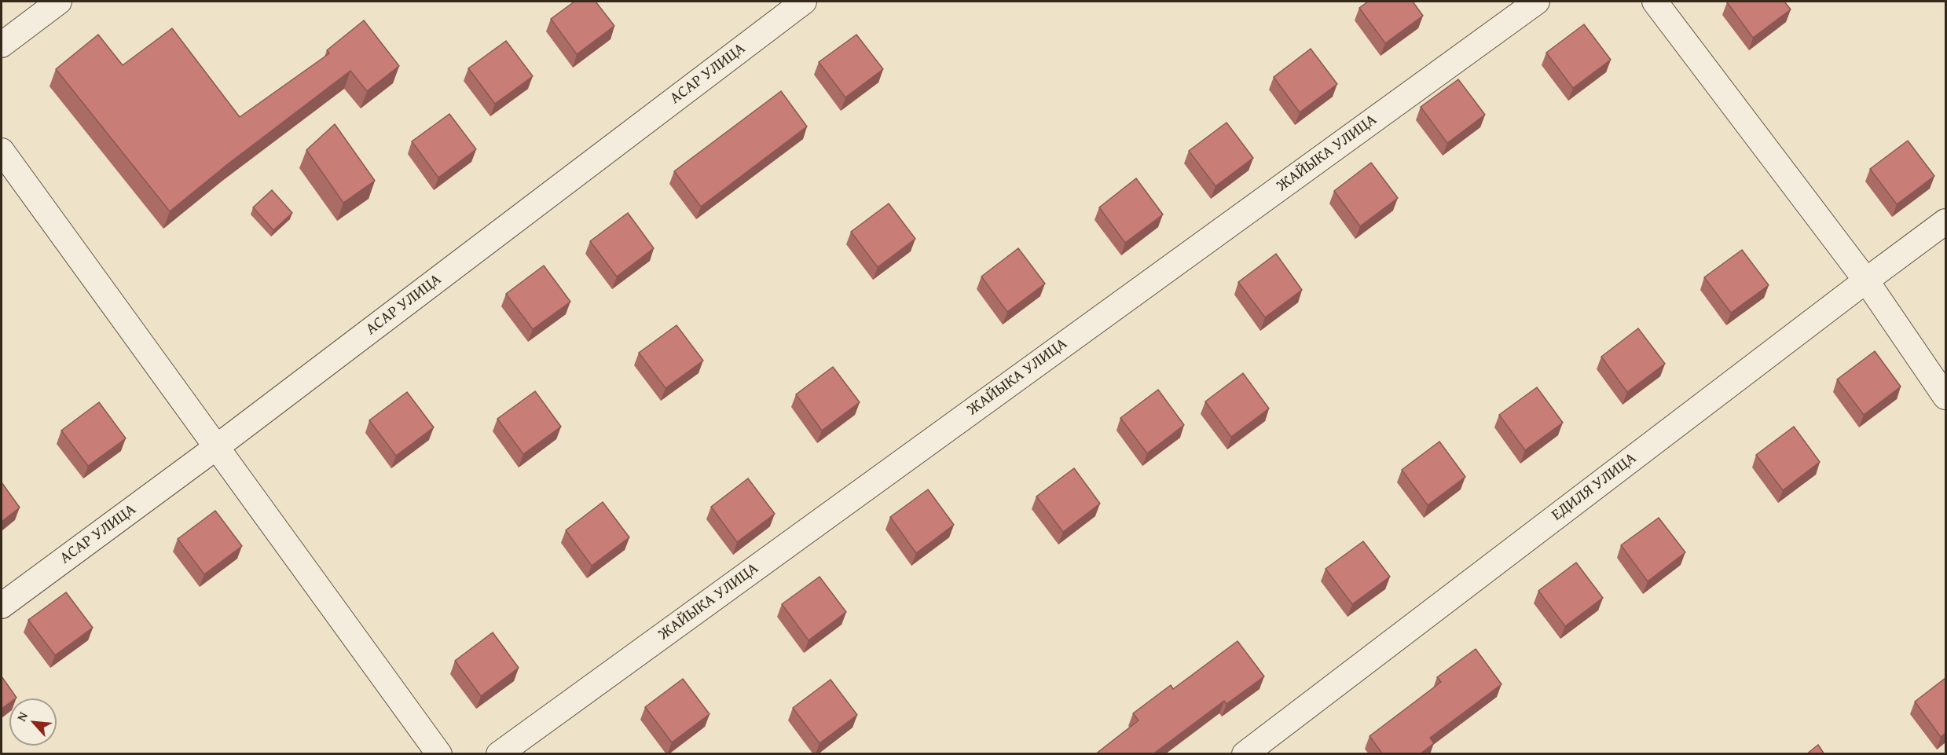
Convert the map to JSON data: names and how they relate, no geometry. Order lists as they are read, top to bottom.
{
  "streets": {
    "street": ["АСАР УЛИЦА", "ЖАЙЫКА УЛИЦА", "ЕДИЛЯ УЛИЦА"]
  },
  "north": "top left"
}
